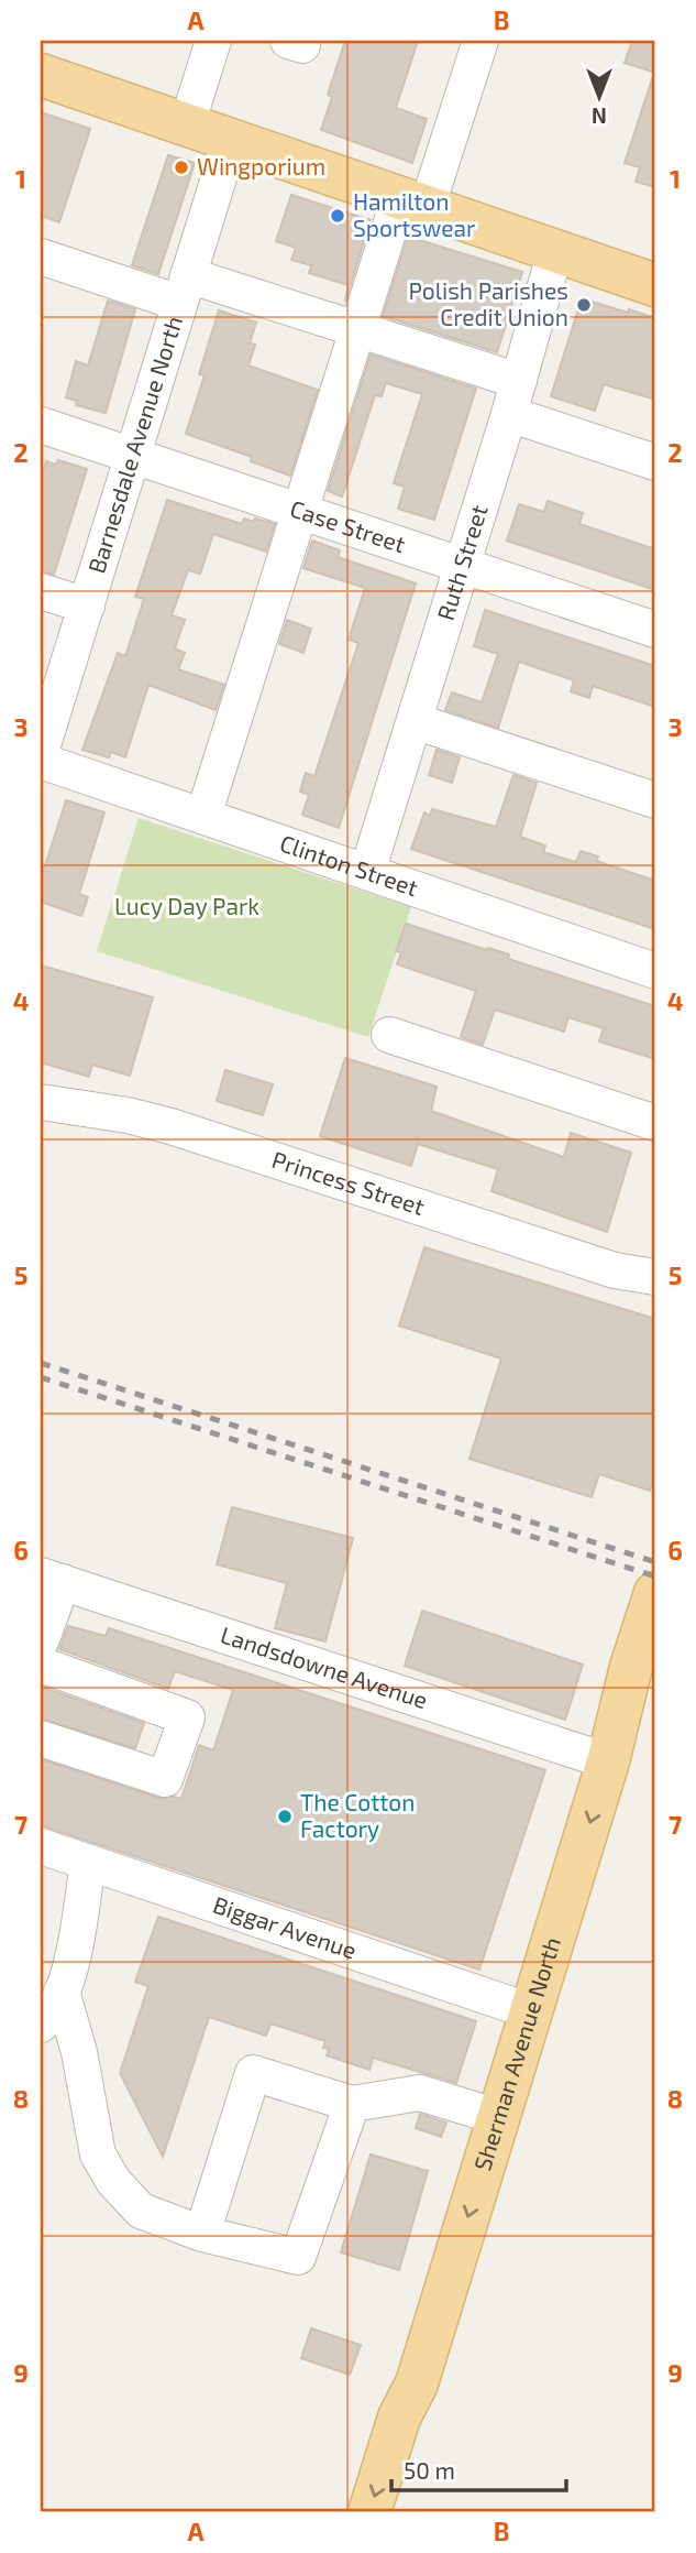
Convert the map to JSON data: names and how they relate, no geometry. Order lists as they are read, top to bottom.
{
  "streets": {
    "main road": ["Sherman Avenue North"],
    "street": [
      "Barnesdale Avenue North",
      "Case Street",
      "Ruth Street",
      "Clinton Street",
      "Princess Street",
      "Landsdowne Avenue",
      "Biggar Avenue"
    ]
  },
  "crossings": [
    ["Barnesdale Avenue North", "Case Street"],
    ["Case Street", "Ruth Street"],
    ["Ruth Street", "Clinton Street"],
    ["Landsdowne Avenue", "Sherman Avenue North"],
    ["Biggar Avenue", "Sherman Avenue North"]
  ],
  "one_way": ["Sherman Avenue North"],
  "parks": ["Lucy Day Park"],
  "places": [
    "Wingporium",
    "Hamilton Sportswear",
    "Polish Parishes Credit Union",
    "The Cotton Factory"
  ],
  "scale_bar": "50 m",
  "north": "bottom",
  "grid": {
    "columns": ["A", "B"],
    "rows": [
      "1",
      "2",
      "3",
      "4",
      "5",
      "6",
      "7",
      "8",
      "9"
    ]
  }
}
